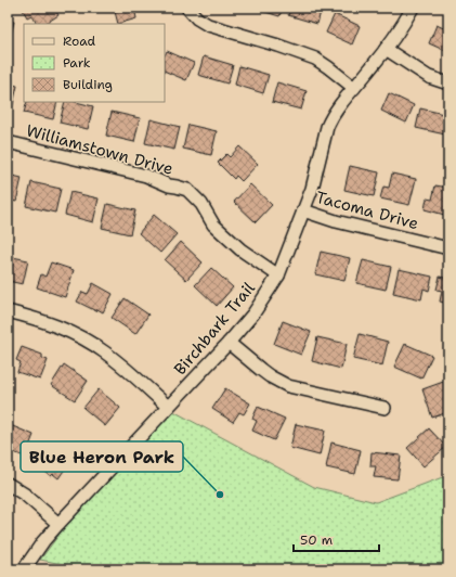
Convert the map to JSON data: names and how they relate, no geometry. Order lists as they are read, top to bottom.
{
  "streets": {
    "street": ["Williamstown Drive", "Tacoma Drive", "Birchbark Trail"]
  },
  "crossings": [
    ["Williamstown Drive", "Birchbark Trail"],
    ["Tacoma Drive", "Birchbark Trail"]
  ],
  "places": ["Blue Heron Park"],
  "legend": ["Road", "Park", "Building"],
  "scale_bar": "50 m"
}
